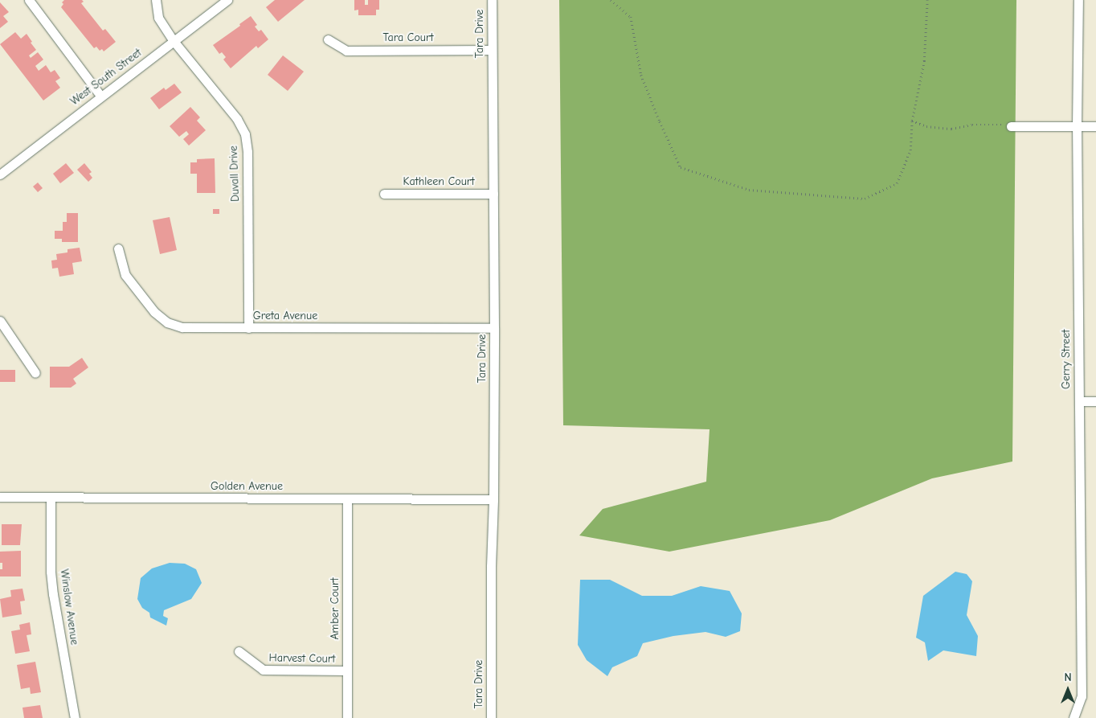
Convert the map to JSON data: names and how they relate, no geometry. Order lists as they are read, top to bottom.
{
  "streets": {
    "street": [
      "Tara Drive",
      "Tara Court",
      "West South Street",
      "Duvall Drive",
      "Kathleen Court",
      "Greta Avenue",
      "Gerry Street",
      "Golden Avenue",
      "Winslow Avenue",
      "Amber Court",
      "Harvest Court"
    ]
  },
  "crossings": [
    ["Tara Drive", "Tara Court"],
    ["Tara Drive", "Kathleen Court"],
    ["Tara Drive", "Greta Avenue"],
    ["Tara Drive", "Golden Avenue"],
    ["West South Street", "Duvall Drive"],
    ["Duvall Drive", "Greta Avenue"],
    ["Golden Avenue", "Winslow Avenue"],
    ["Golden Avenue", "Amber Court"],
    ["Amber Court", "Harvest Court"]
  ],
  "north": "top"
}
